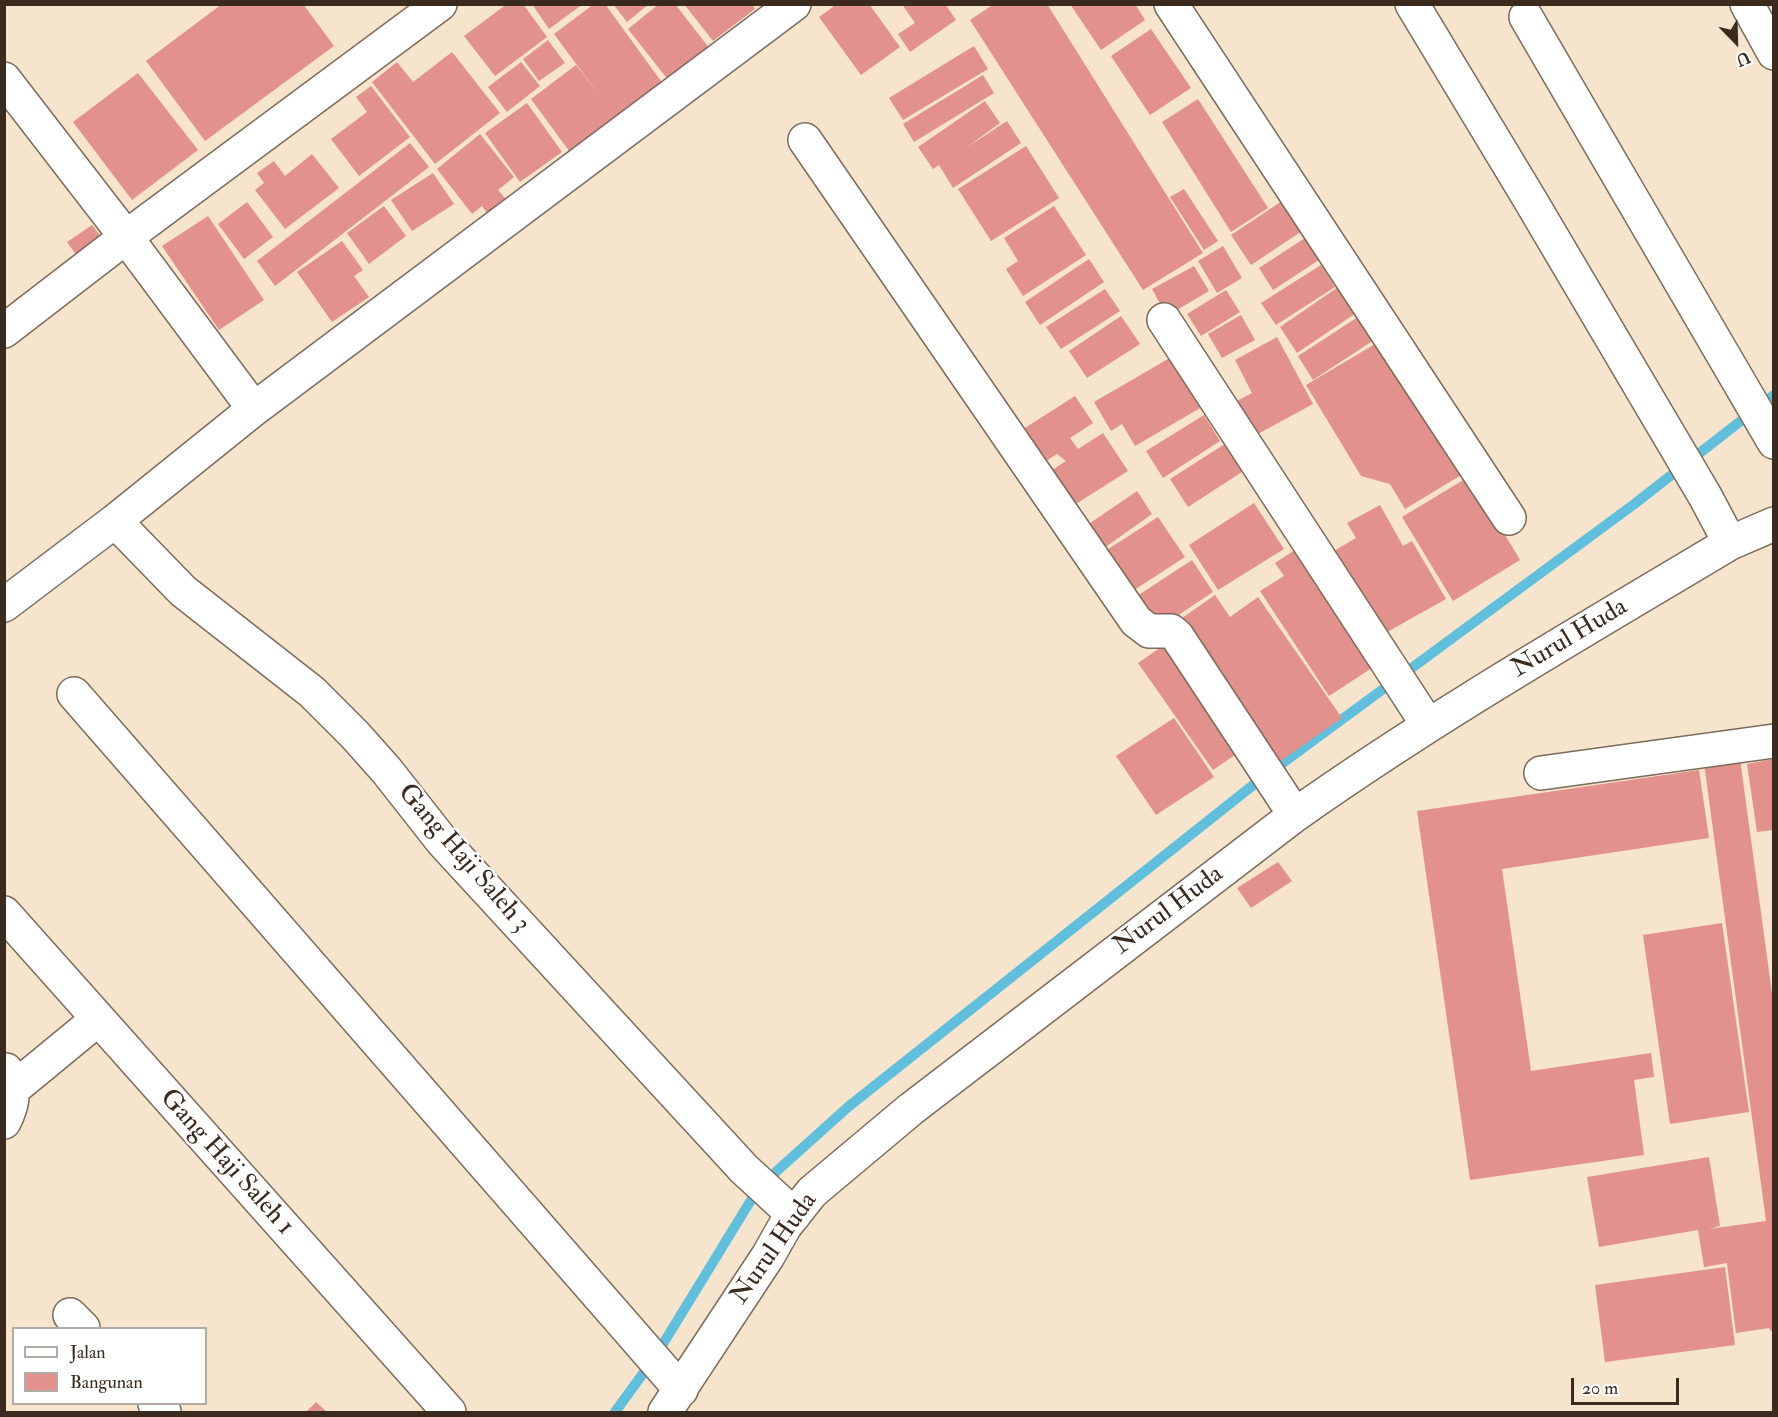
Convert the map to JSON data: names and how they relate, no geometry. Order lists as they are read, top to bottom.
{
  "streets": {
    "street": ["Nurul Huda", "Gang Haji Saleh 3", "Gang Haji Saleh 1"]
  },
  "crossings": [
    ["Nurul Huda", "Gang Haji Saleh 3"]
  ],
  "legend": ["Jalan", "Bangunan"],
  "scale_bar": "20 m",
  "north": "bottom right"
}
